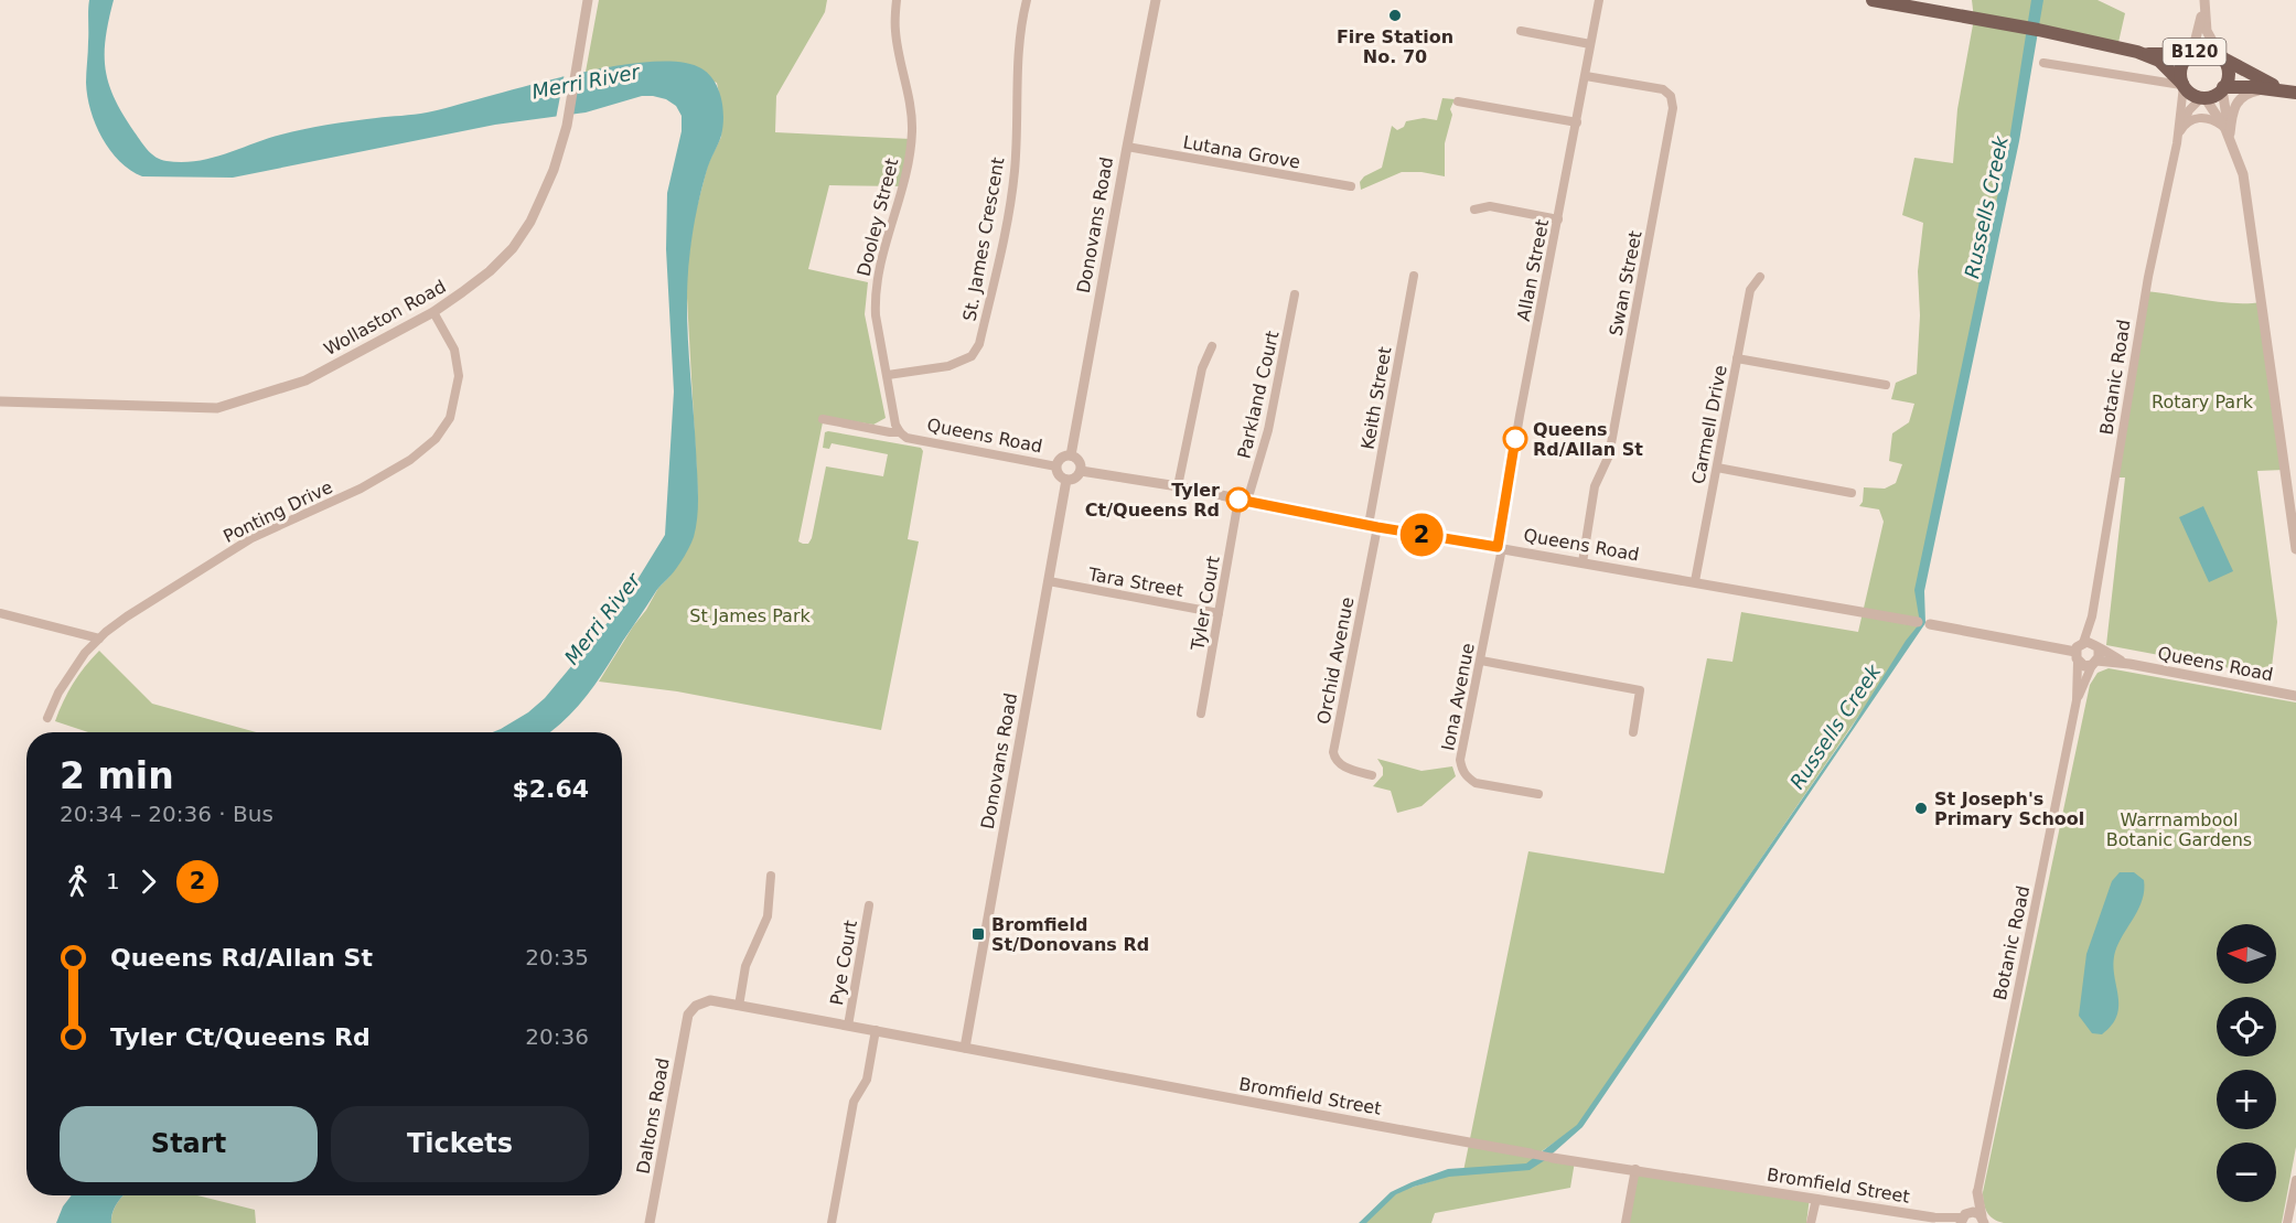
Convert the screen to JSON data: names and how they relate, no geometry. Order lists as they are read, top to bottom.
{
  "streets": {
    "main road": ["B120"],
    "street": [
      "Lutana Grove",
      "Dooley Street",
      "Donovans Road",
      "St. James Crescent",
      "Allan Street",
      "Swan Street",
      "Wollaston Road",
      "Botanic Road",
      "Parkland Court",
      "Keith Street",
      "Carmell Drive",
      "Queens Road",
      "Ponting Drive",
      "Tara Street",
      "Tyler Court",
      "Orchid Avenue",
      "Iona Avenue",
      "Pye Court",
      "Bromfield Street",
      "Daltons Road"
    ]
  },
  "crossings": [
    ["B120", "Botanic Road"],
    ["Lutana Grove", "Donovans Road"],
    ["Dooley Street", "St. James Crescent"],
    ["Dooley Street", "Queens Road"],
    ["Donovans Road", "Queens Road"],
    ["Donovans Road", "Tara Street"],
    ["Donovans Road", "Bromfield Street"],
    ["Allan Street", "Swan Street"],
    ["Allan Street", "Queens Road"],
    ["Allan Street", "Iona Avenue"],
    ["Swan Street", "Queens Road"],
    ["Wollaston Road", "Ponting Drive"],
    ["Botanic Road", "Queens Road"],
    ["Botanic Road", "Bromfield Street"],
    ["Parkland Court", "Queens Road"],
    ["Parkland Court", "Tyler Court"],
    ["Keith Street", "Queens Road"],
    ["Keith Street", "Orchid Avenue"],
    ["Carmell Drive", "Queens Road"],
    ["Queens Road", "Tyler Court"],
    ["Queens Road", "Orchid Avenue"],
    ["Queens Road", "Iona Avenue"],
    ["Tara Street", "Tyler Court"],
    ["Pye Court", "Bromfield Street"],
    ["Bromfield Street", "Daltons Road"]
  ],
  "water": ["Merri River", "Russells Creek"],
  "parks": ["Rotary Park", "St James Park", "Warrnambool Botanic Gardens"],
  "places": {
    "other": [
      "Fire Station No. 70",
      "Queens Rd/Allan St",
      "Tyler Ct/Queens Rd",
      "St Joseph's Primary School"
    ],
    "transit": ["Bromfield St/Donovans Rd"]
  },
  "lines": ["bus line 2"],
  "north": "left",
  "page": {
    "on_map": "2",
    "heading": ["2 min", "20:34 – 20:36 · Bus", "$2.64"],
    "legs": ["1", "2"],
    "list": [
      {
        "name": "Queens Rd/Allan St",
        "value": "20:35"
      },
      {
        "name": "Tyler Ct/Queens Rd",
        "value": "20:36"
      }
    ],
    "map_buttons": ["+", "−"],
    "buttons": ["Start", "Tickets"]
  }
}
